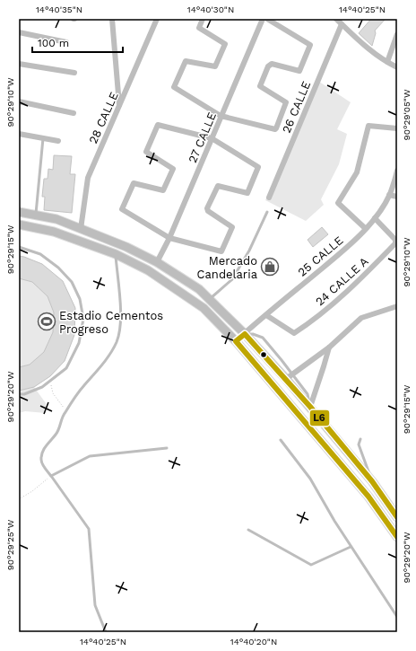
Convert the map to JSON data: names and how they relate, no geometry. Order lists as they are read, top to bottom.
{
  "streets": {
    "street": [
      "26 CALLE",
      "28 CALLE",
      "27 CALLE",
      "25 CALLE",
      "24 CALLE A"
    ]
  },
  "crossings": [
    ["25 CALLE", "24 CALLE A"]
  ],
  "places": {
    "shop": ["Mercado Candelaria"],
    "sports": ["Estadio Cementos Progreso"]
  },
  "lines": ["transit line L6"],
  "scale_bar": "100 m",
  "coordinates": [
    "14°40'35\"N",
    "14°40'30\"N",
    "14°40'25\"N",
    "90°29'10\"W",
    "90°29'05\"W",
    "90°29'15\"W",
    "90°29'20\"W",
    "90°29'25\"W",
    "14°40'20\"N"
  ]
}
